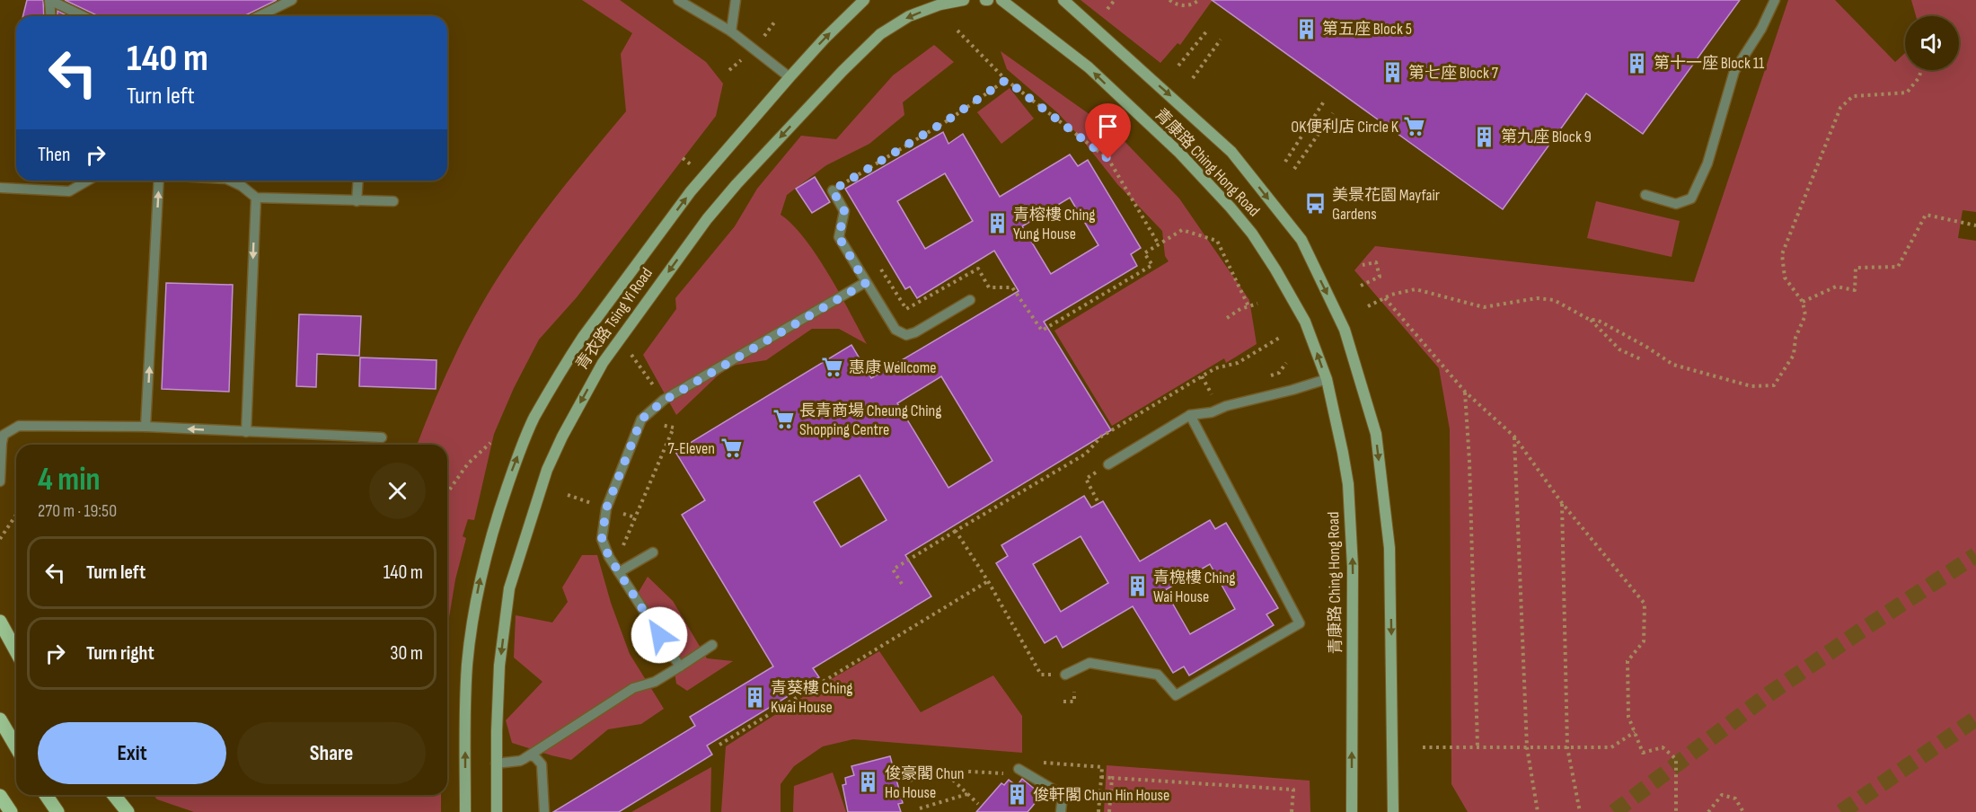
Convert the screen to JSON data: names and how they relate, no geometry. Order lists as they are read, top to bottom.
{
  "streets": {
    "main road": ["青康路 Ching Hong Road", "青衣路 Tsing Yi Road"]
  },
  "places": {
    "building": [
      "第五座 Block 5",
      "第十一座 Block 11",
      "第七座 Block 7",
      "第九座 Block 9",
      "青榕樓 Ching Yung House",
      "青槐樓 Ching Wai House",
      "青葵樓 Ching Kwai House",
      "俊豪閣 Chun Ho House",
      "俊軒閣 Chun Hin House"
    ],
    "supermarket": [
      "OK便利店 Circle K",
      "惠康 Wellcome",
      "長青商場 Cheung Ching Shopping Centre",
      "7-Eleven"
    ],
    "bus stop": ["美景花園 Mayfair Gardens"]
  },
  "page": {
    "turn": ["140 m", "Turn left"],
    "then": "Then",
    "heading": ["4 min", "270 m · 19:50"],
    "list": [
      {
        "name": "Turn left",
        "value": "140 m"
      },
      {
        "name": "Turn right",
        "value": "30 m"
      }
    ],
    "buttons": ["Exit", "Share"]
  }
}
